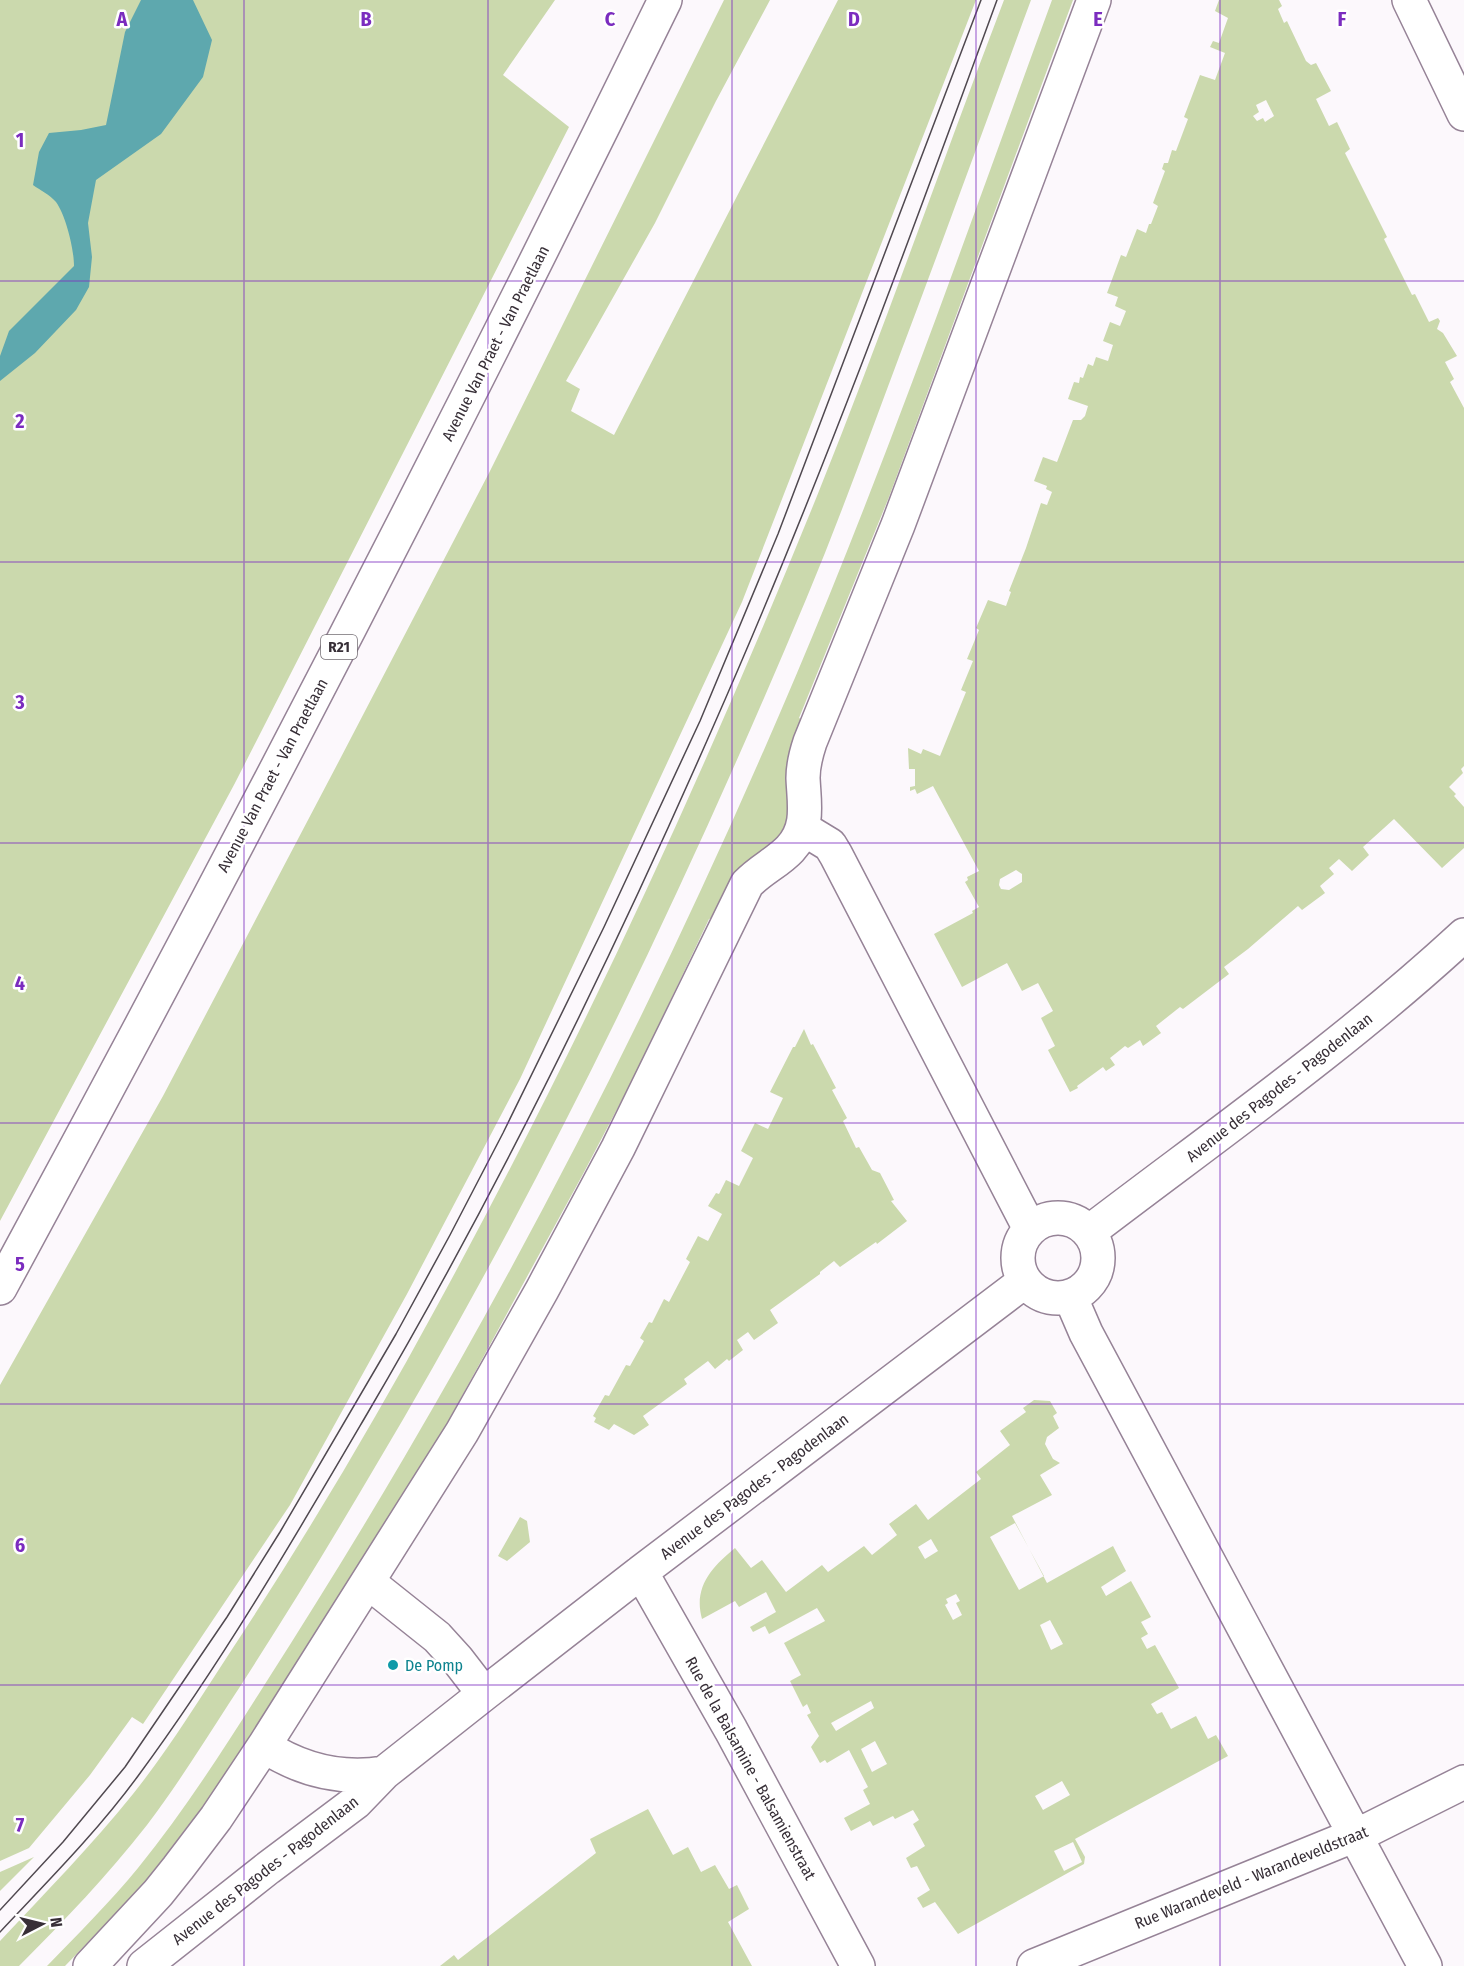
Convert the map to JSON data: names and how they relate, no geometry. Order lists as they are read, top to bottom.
{
  "streets": {
    "street": [
      "Avenue Van Praet - Van Praetlaan",
      "R21",
      "Avenue des Pagodes - Pagodenlaan",
      "Rue de la Balsamine - Balsamienstraat",
      "Rue Warandeveld - Warandeveldstraat"
    ]
  },
  "crossings": [
    ["Avenue des Pagodes - Pagodenlaan", "Rue de la Balsamine - Balsamienstraat"]
  ],
  "places": ["De Pomp"],
  "north": "right",
  "grid": {
    "columns": [
      "A",
      "B",
      "C",
      "D",
      "E",
      "F"
    ],
    "rows": [
      "1",
      "2",
      "3",
      "4",
      "5",
      "6",
      "7"
    ]
  }
}
